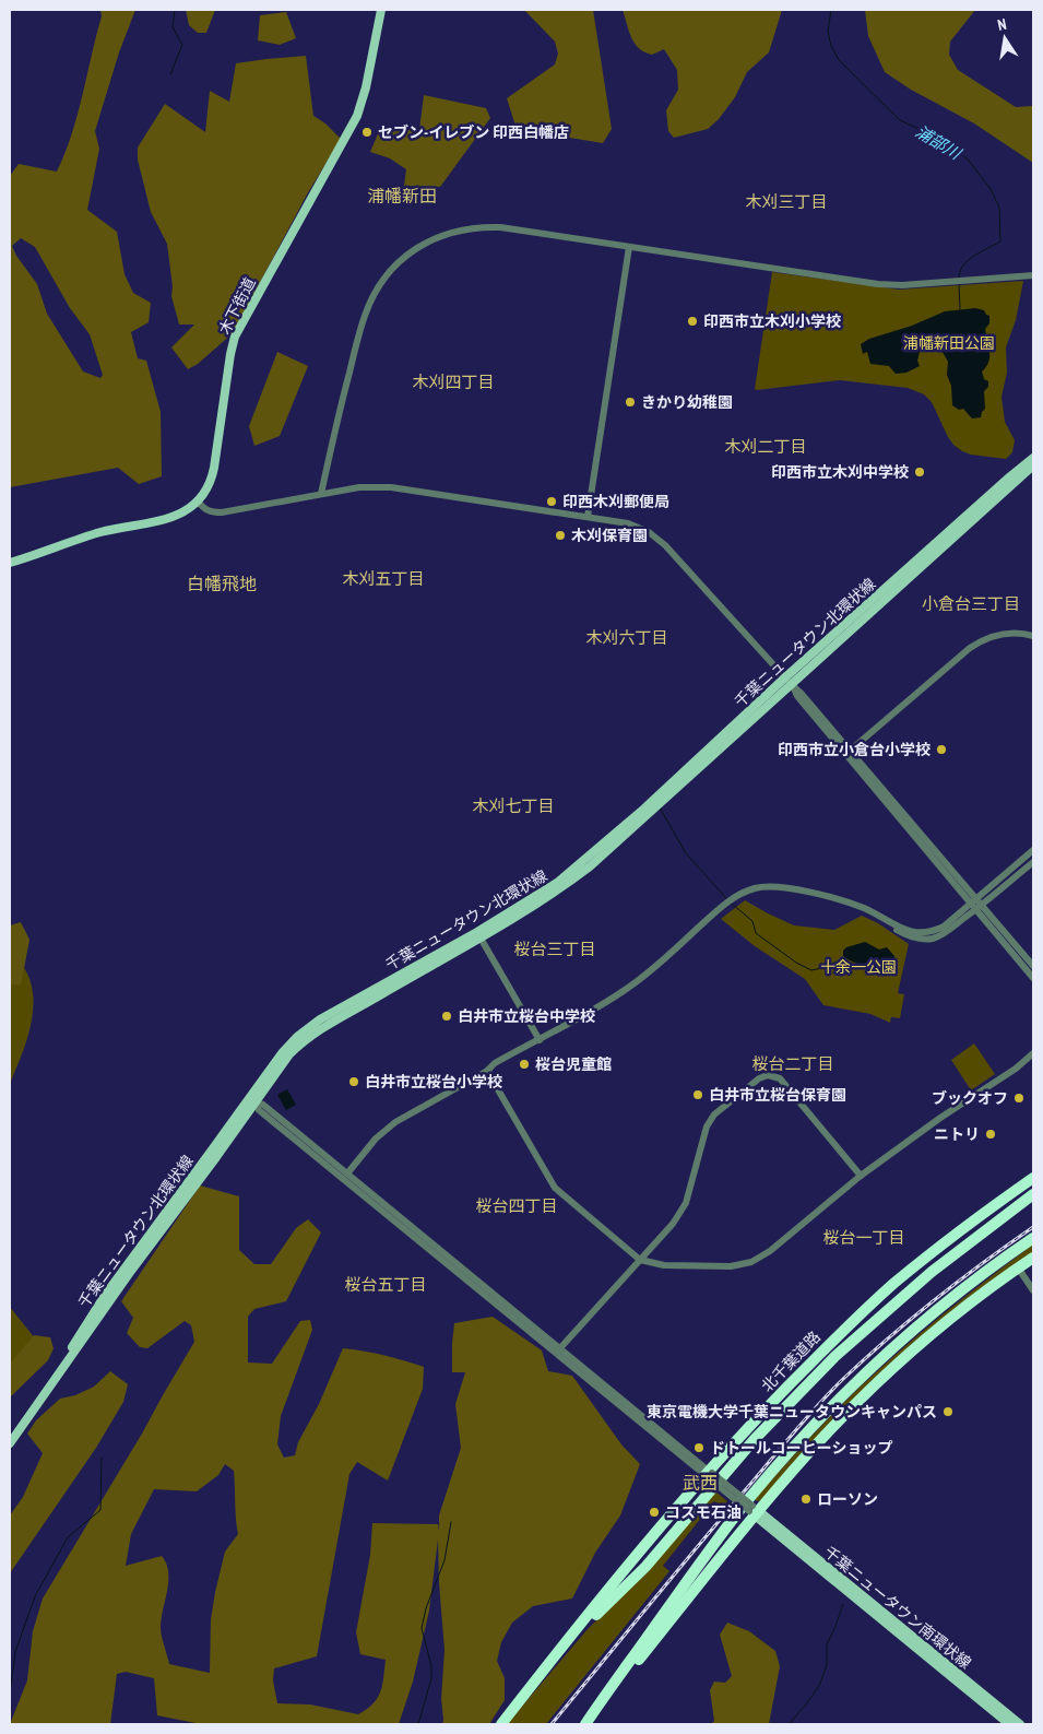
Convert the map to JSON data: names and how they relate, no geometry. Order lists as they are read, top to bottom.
{
  "streets": {
    "highway": ["北千葉道路"],
    "main road": ["木下街道", "千葉ニュータウン北環状線", "千葉ニュータウン南環状線"]
  },
  "districts": [
    "浦幡新田",
    "木刈三丁目",
    "木刈四丁目",
    "木刈二丁目",
    "木刈五丁目",
    "白幡飛地",
    "小倉台三丁目",
    "木刈六丁目",
    "木刈七丁目",
    "桜台三丁目",
    "桜台二丁目",
    "桜台四丁目",
    "桜台一丁目",
    "桜台五丁目",
    "武西"
  ],
  "water": ["浦部川"],
  "parks": ["浦幡新田公園", "十余一公園"],
  "places": [
    "セブン-イレブン 印西白幡店",
    "印西市立木刈小学校",
    "きかり幼稚園",
    "印西市立木刈中学校",
    "印西木刈郵便局",
    "木刈保育園",
    "印西市立小倉台小学校",
    "白井市立桜台中学校",
    "桜台児童館",
    "白井市立桜台小学校",
    "白井市立桜台保育園",
    "ブックオフ",
    "ニトリ",
    "東京電機大学千葉ニュータウンキャンパス",
    "ドトールコーヒーショップ",
    "ローソン",
    "コスモ石油"
  ],
  "north": "top"
}
